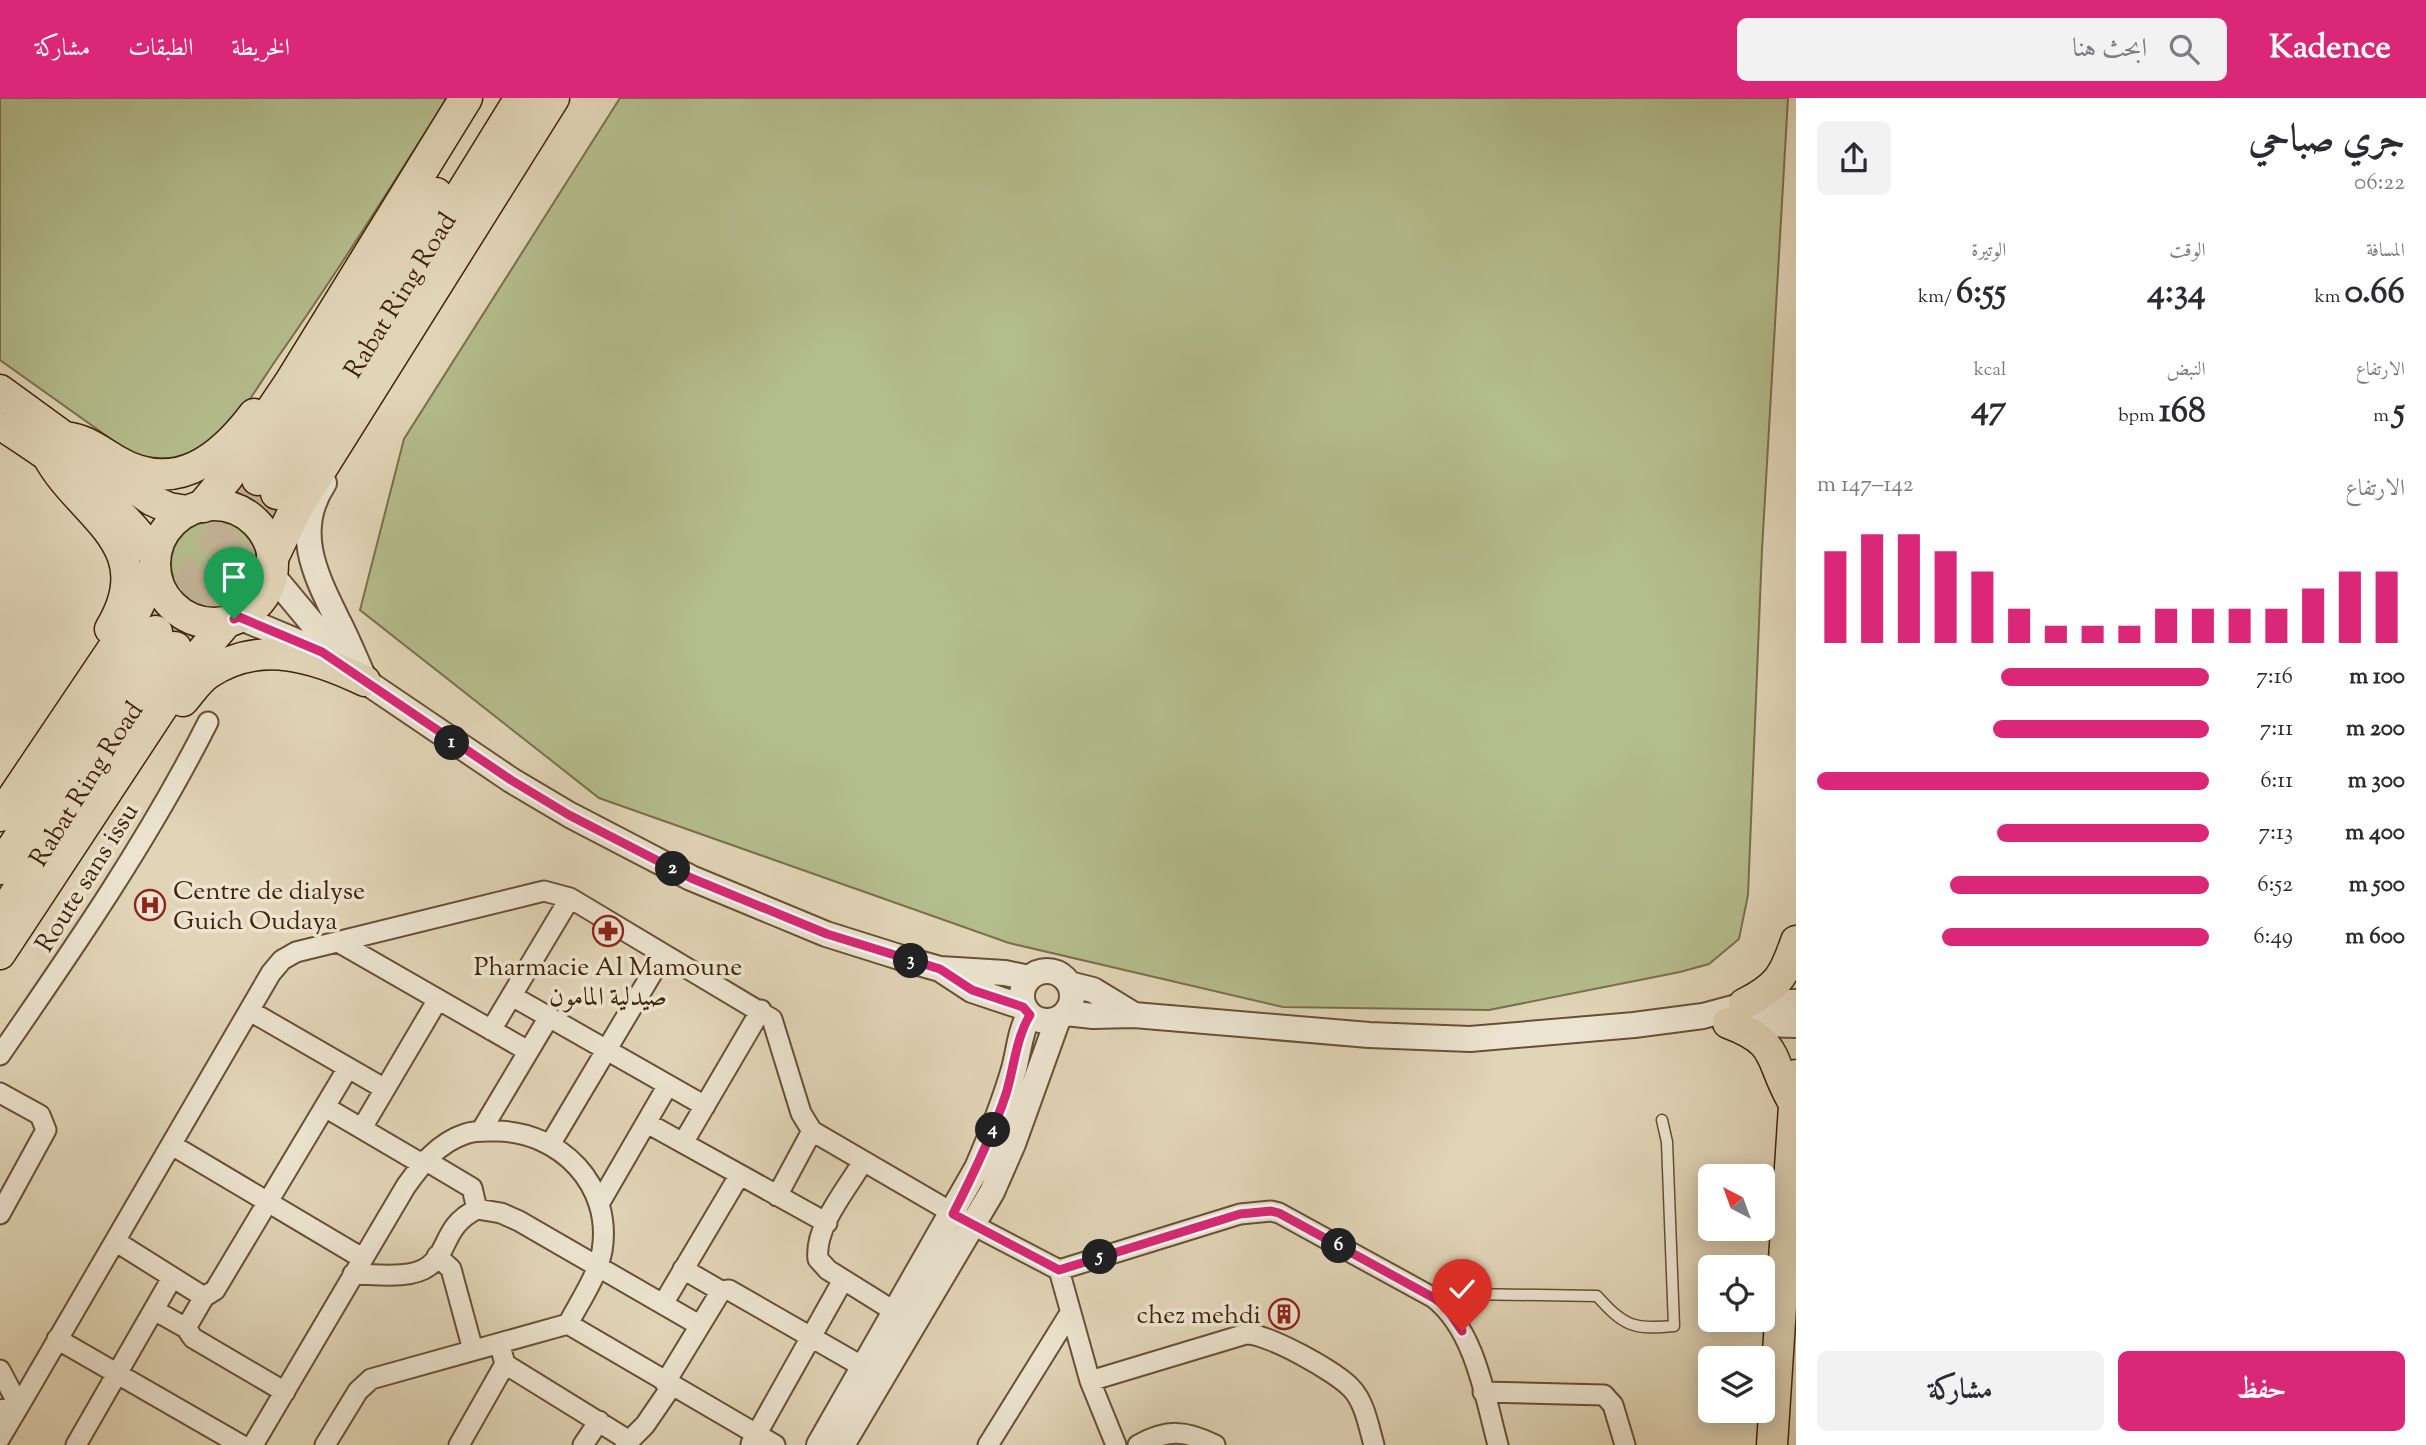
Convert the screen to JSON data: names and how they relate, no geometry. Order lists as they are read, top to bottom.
{
  "streets": {
    "highway": ["Rabat Ring Road"],
    "street": ["Route sans issu"]
  },
  "places": {
    "hospital": ["Centre de dialyse Guich Oudaya"],
    "pharmacy": ["Pharmacie Al Mamoune صيدلية المامون"],
    "building": ["chez mehdi"]
  },
  "north": "top left",
  "page": {
    "header": "Kadence",
    "search": "ابحث هنا",
    "nav": ["الخريطة", "الطبقات", "مشاركة"],
    "heading": ["جري صباحي", "06:22"],
    "stats": [
      ["المسافة", "0.66 km"],
      ["الوقت", "4:34"],
      ["الوتيرة", "6:55 /km"],
      ["الارتفاع", "5 m"],
      ["النبض", "168 bpm"],
      ["kcal", "47"]
    ],
    "chart": ["الارتفاع", "142–147 m"],
    "list": [
      {
        "name": "100 m",
        "note": "7:16"
      },
      {
        "name": "200 m",
        "note": "7:11"
      },
      {
        "name": "300 m",
        "note": "6:11"
      },
      {
        "name": "400 m",
        "note": "7:13"
      },
      {
        "name": "500 m",
        "note": "6:52"
      },
      {
        "name": "600 m",
        "note": "6:49"
      }
    ],
    "pins": [
      "1",
      "2",
      "3",
      "4",
      "6",
      "5"
    ],
    "buttons": ["حفظ", "مشاركة"]
  }
}
